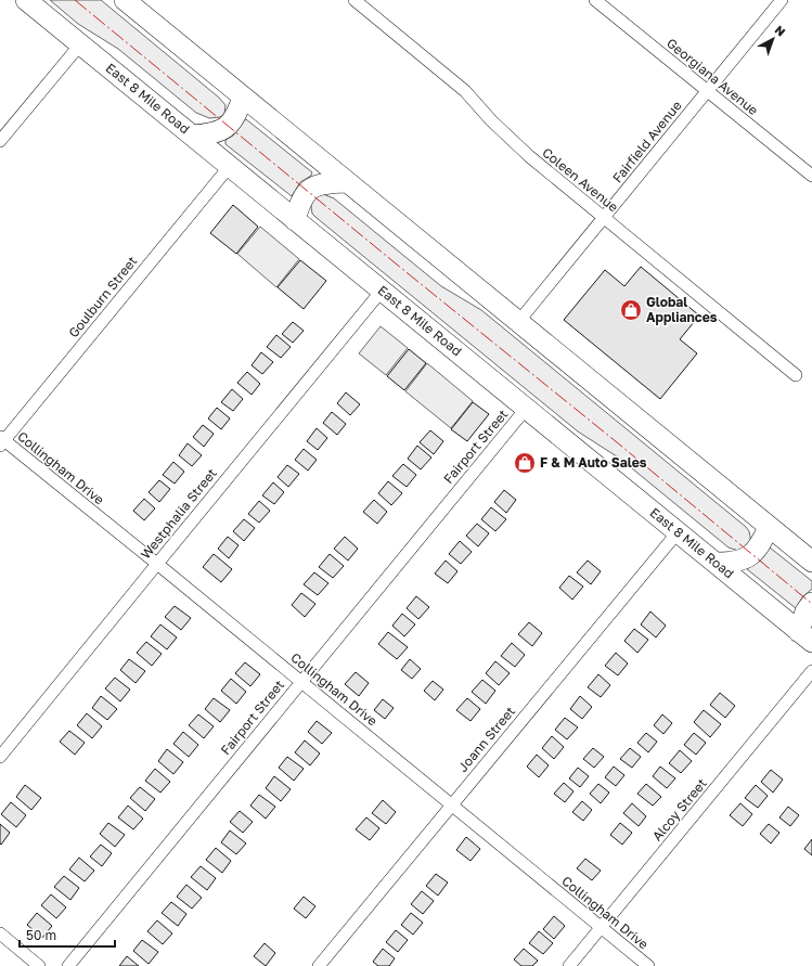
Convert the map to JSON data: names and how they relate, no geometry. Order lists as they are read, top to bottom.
{
  "streets": {
    "highway": ["East 8 Mile Road"],
    "street": [
      "Georgiana Avenue",
      "Fairfield Avenue",
      "Coleen Avenue",
      "Goulburn Street",
      "Fairport Street",
      "Collingham Drive",
      "Westphalia Street",
      "Joann Street",
      "Alcoy Street"
    ]
  },
  "crossings": [
    ["Georgiana Avenue", "Fairfield Avenue"],
    ["East 8 Mile Road", "Goulburn Street"],
    ["East 8 Mile Road", "Fairport Street"],
    ["East 8 Mile Road", "Westphalia Street"],
    ["East 8 Mile Road", "Joann Street"],
    ["Fairfield Avenue", "Coleen Avenue"],
    ["Goulburn Street", "Collingham Drive"],
    ["Fairport Street", "Collingham Drive"],
    ["Collingham Drive", "Westphalia Street"],
    ["Collingham Drive", "Joann Street"],
    ["Collingham Drive", "Alcoy Street"]
  ],
  "places": {
    "shop": ["Global Appliances", "F & M Auto Sales"]
  },
  "scale_bar": "50 m",
  "north": "top right"
}
